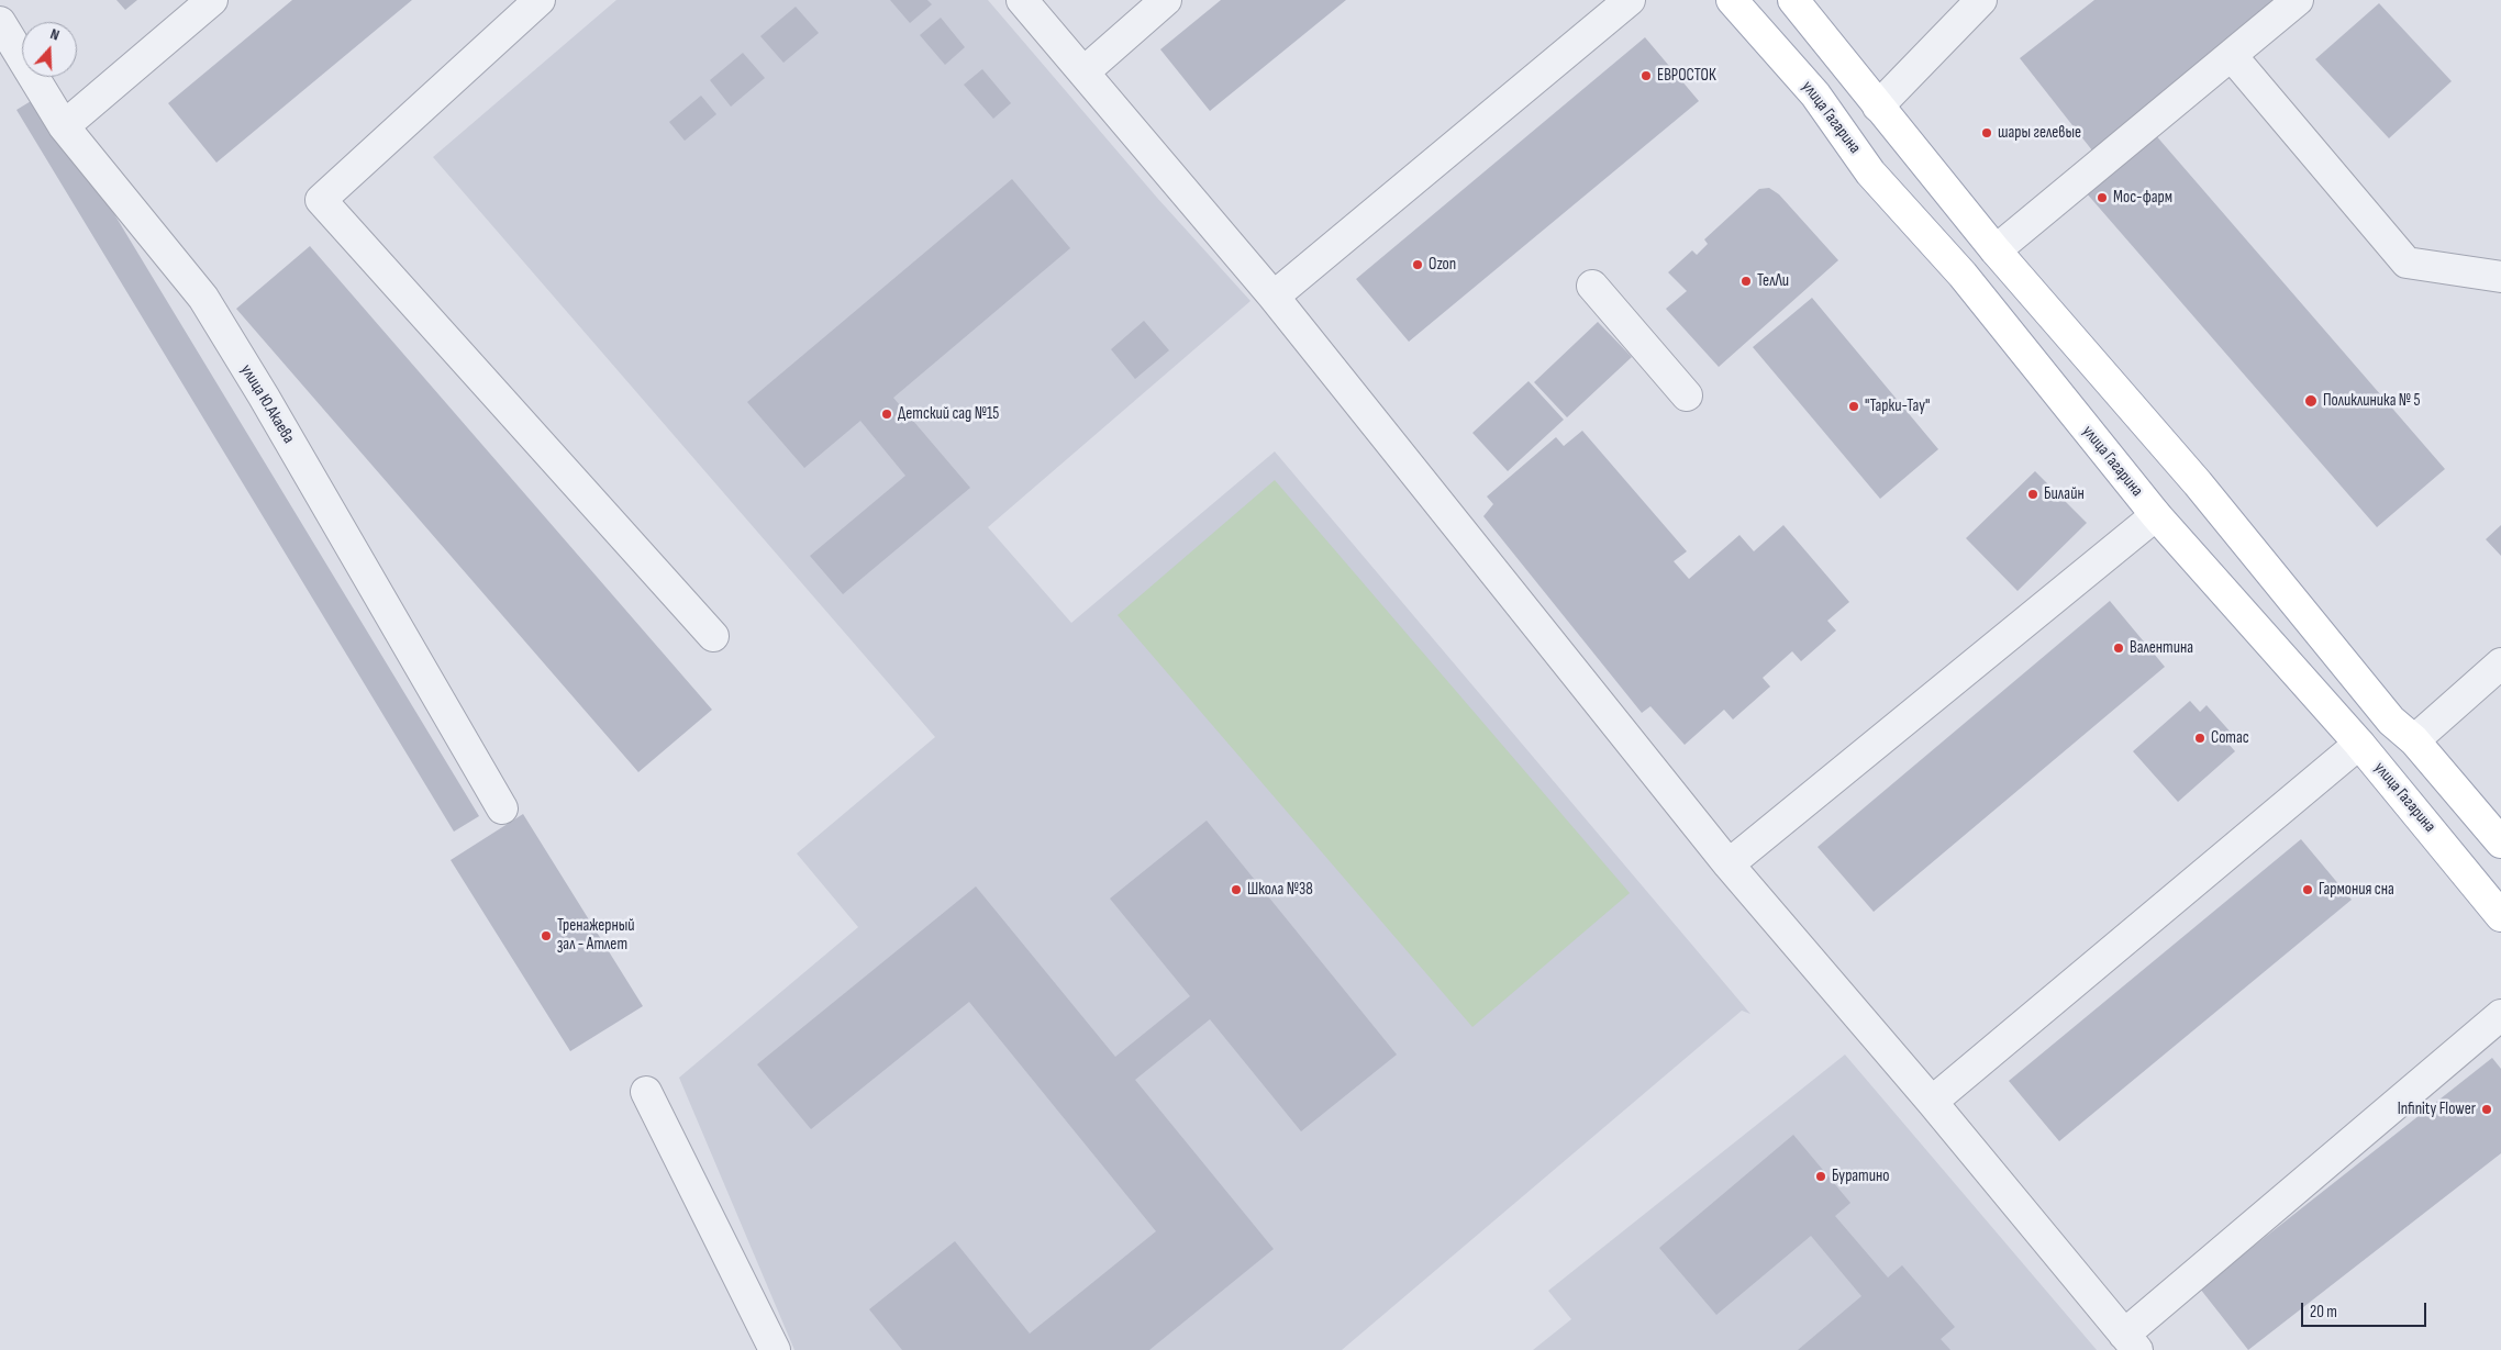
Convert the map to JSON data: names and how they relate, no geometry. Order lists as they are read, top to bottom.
{
  "streets": {
    "main road": ["улица Гагарина"],
    "street": ["улица Ю.Акаева"]
  },
  "places": [
    "ЕВРОСТОК",
    "шары гелевые",
    "Мос-фарм",
    "Ozon",
    "ТелЛи",
    "Поликлиника № 5",
    "\"Тарки-Тау\"",
    "Детский сад №15",
    "Билайн",
    "Валентина",
    "Сотас",
    "Школа №38",
    "Гармония сна",
    "Тренажерный зал - Атлет",
    "Infinity Flower",
    "Буратино"
  ],
  "scale_bar": "20 m",
  "north": "top"
}
